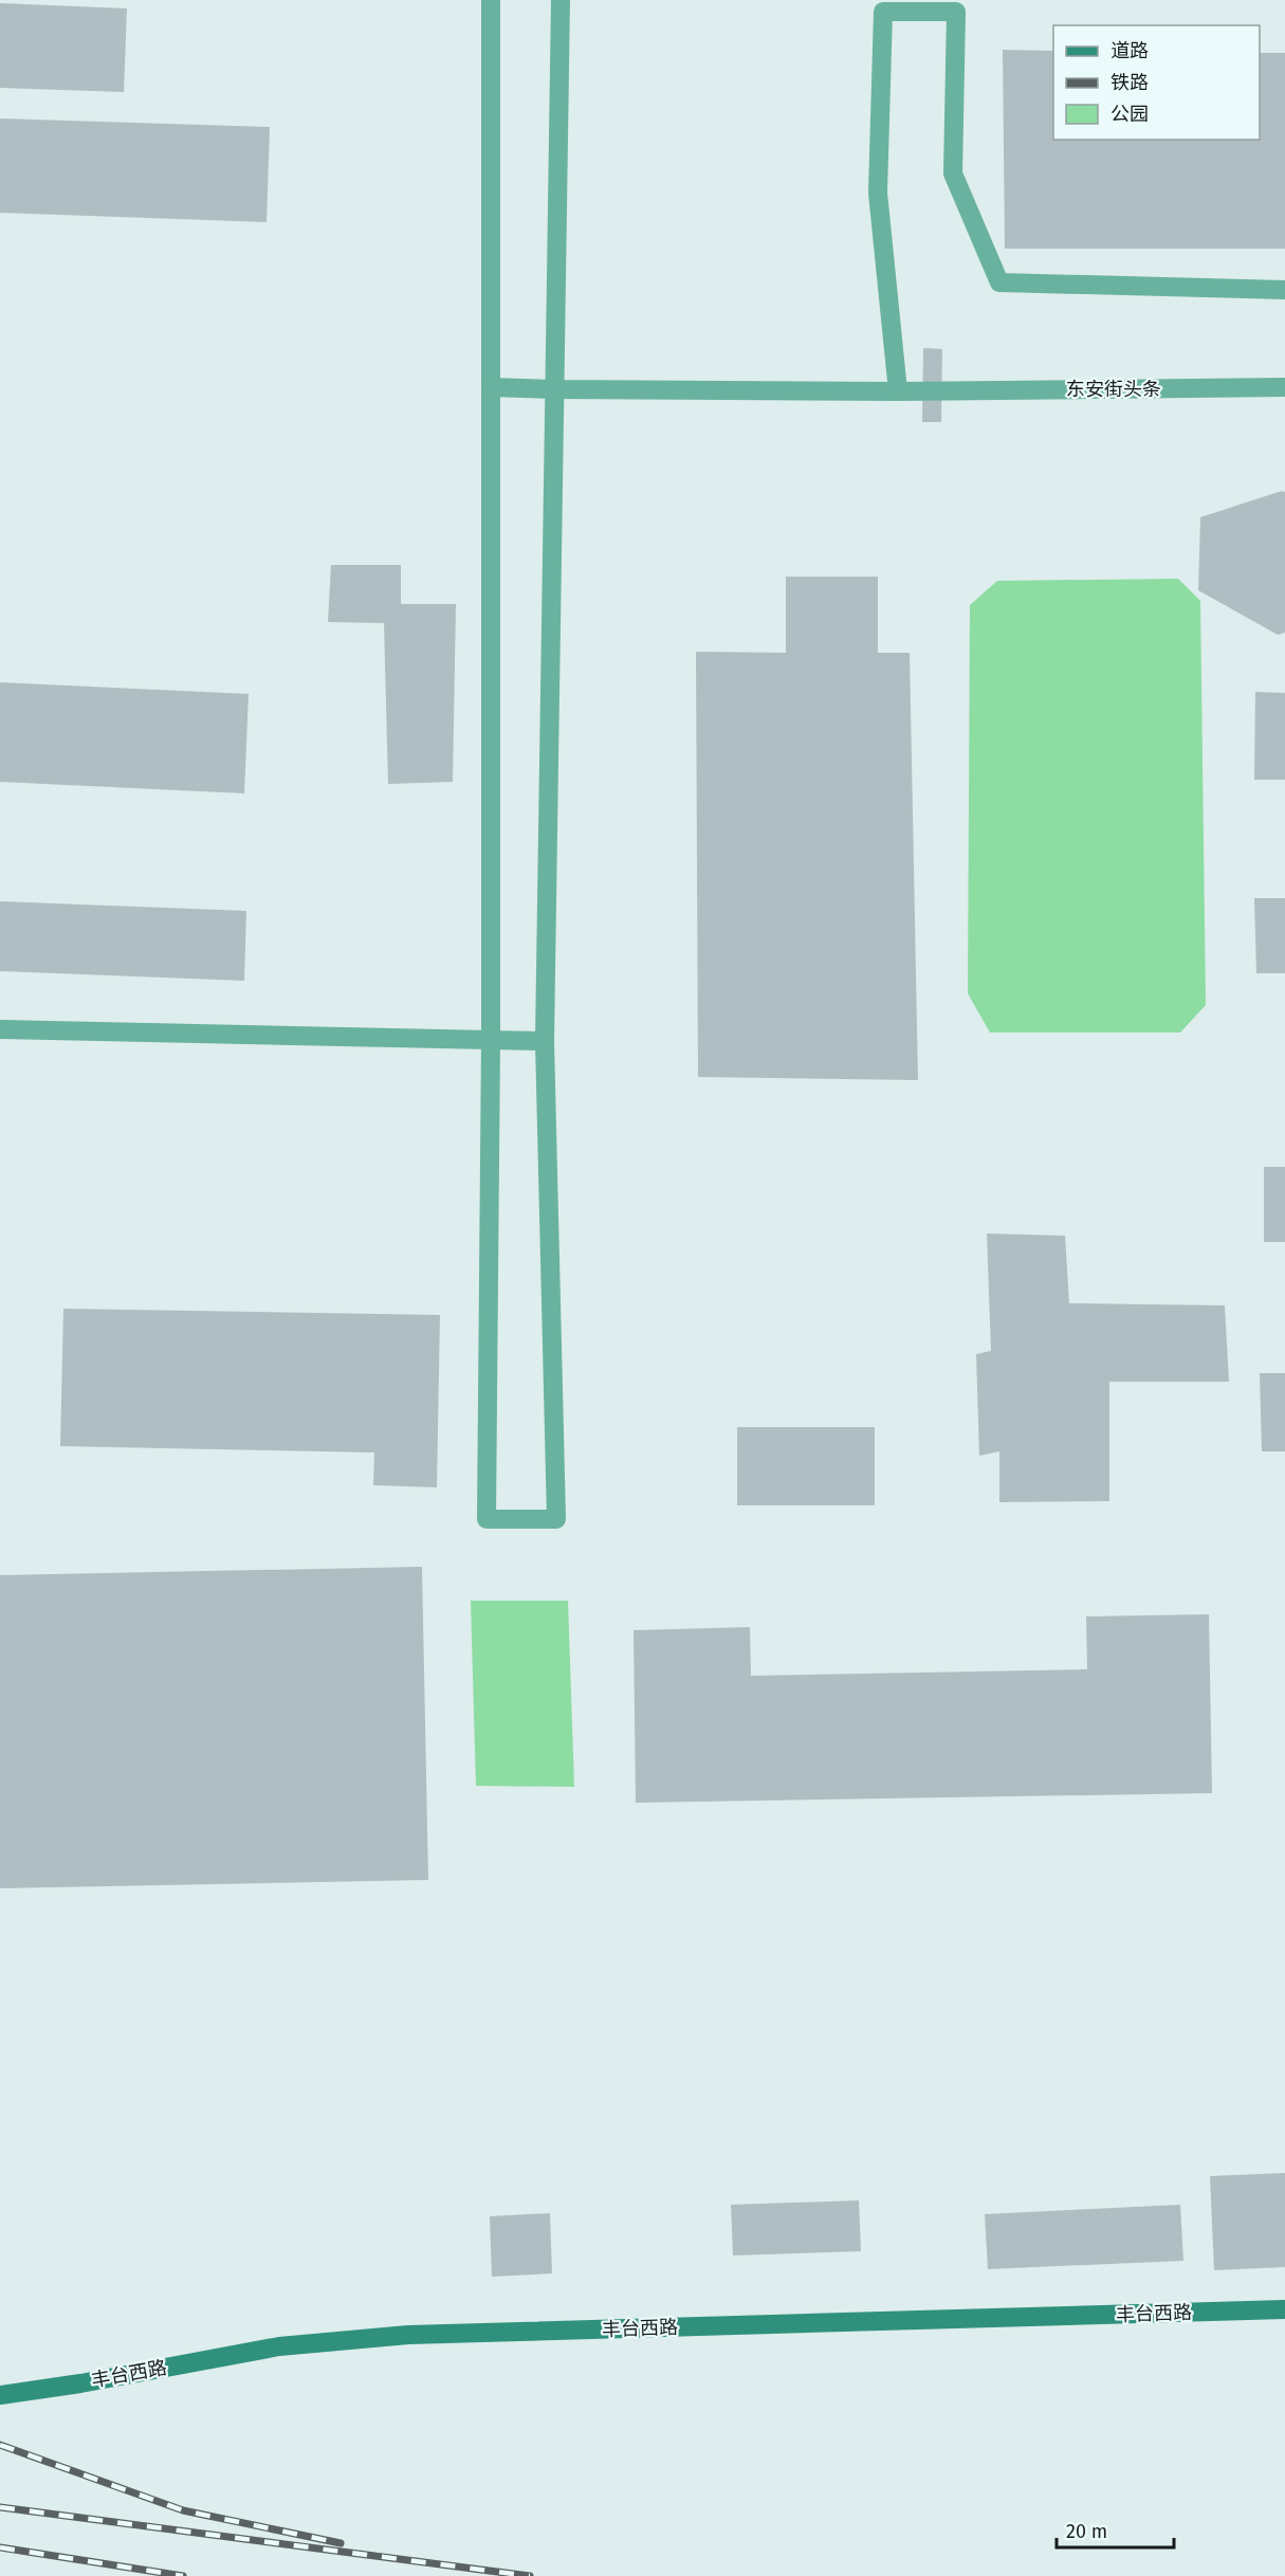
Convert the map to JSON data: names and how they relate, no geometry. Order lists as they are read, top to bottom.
{
  "streets": {
    "main road": ["丰台西路"],
    "street": ["东安街头条"]
  },
  "legend": ["道路", "铁路", "公园"],
  "scale_bar": "20 m"
}
